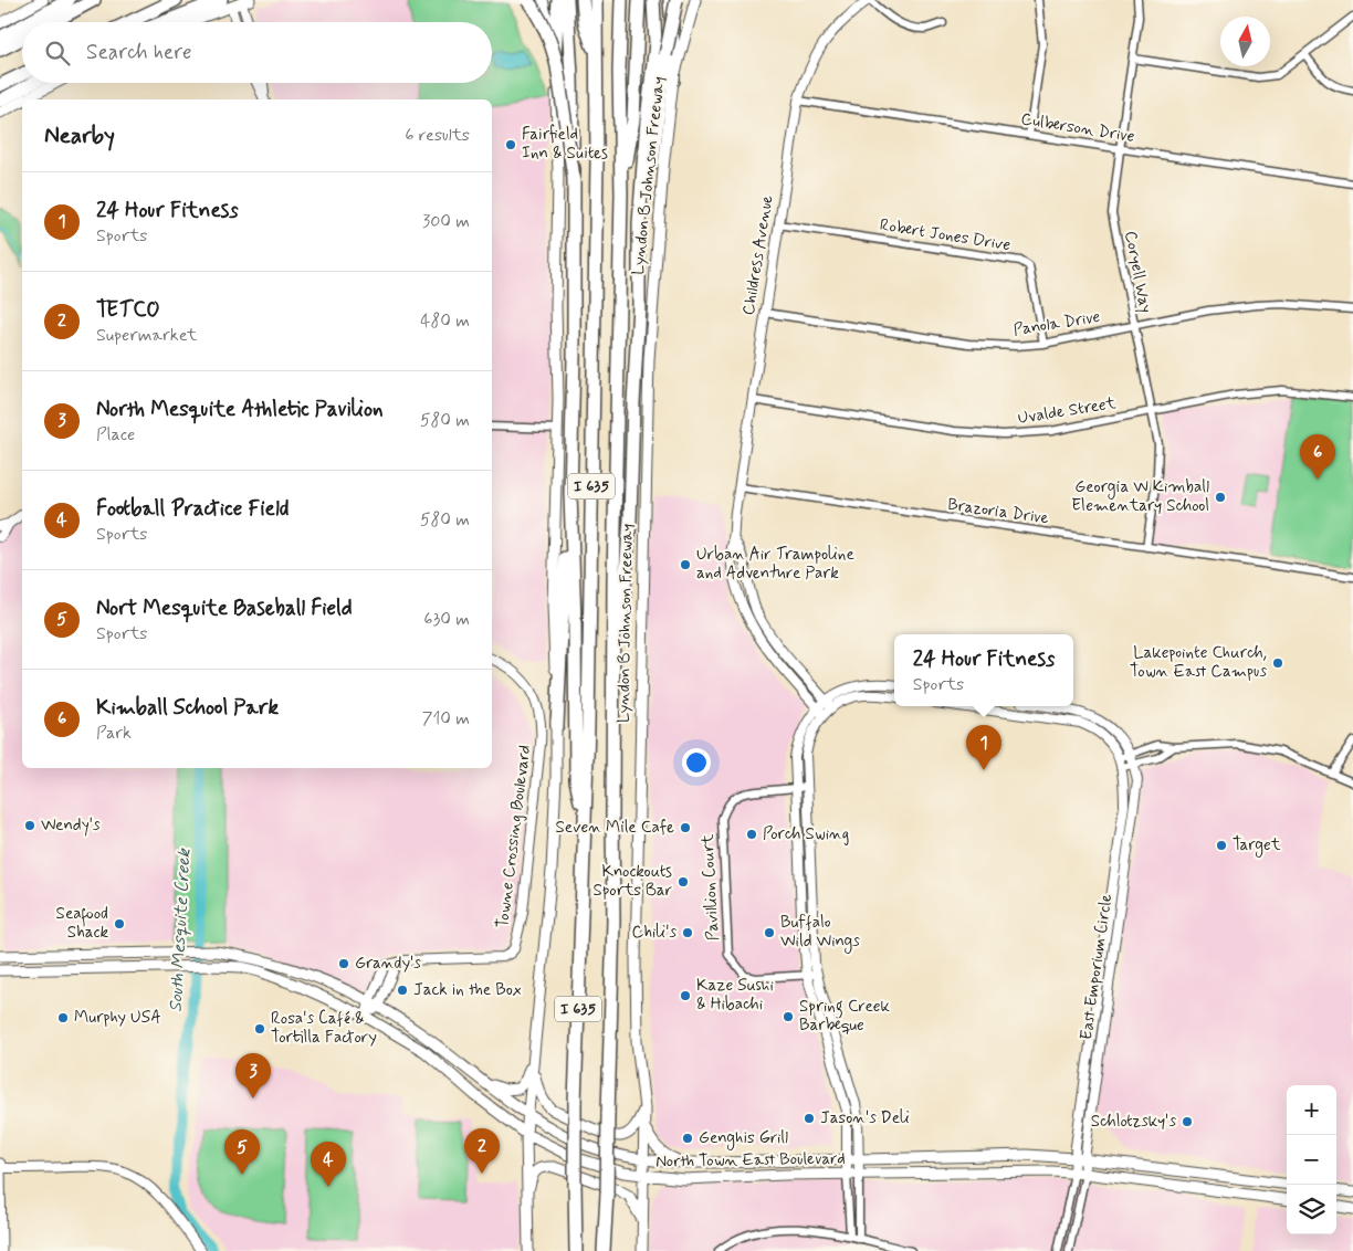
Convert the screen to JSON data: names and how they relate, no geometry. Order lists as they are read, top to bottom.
{
  "streets": {
    "highway": ["Lyndon B Johnson Freeway", "I 635"],
    "main road": ["North Town East Boulevard"],
    "street": [
      "Culberson Drive",
      "Robert Jones Drive",
      "Childress Avenue",
      "Coryell Way",
      "Panola Drive",
      "Uvalde Street",
      "Brazoria Drive",
      "Towne Crossing Boulevard",
      "Pavillion Court",
      "East Emporium Circle"
    ]
  },
  "crossings": [
    ["Culberson Drive", "Childress Avenue"],
    ["Culberson Drive", "Coryell Way"],
    ["Lyndon B Johnson Freeway", "North Town East Boulevard"],
    ["Robert Jones Drive", "Childress Avenue"],
    ["Robert Jones Drive", "Panola Drive"],
    ["Childress Avenue", "Panola Drive"],
    ["Childress Avenue", "Uvalde Street"],
    ["Childress Avenue", "Brazoria Drive"],
    ["Coryell Way", "Panola Drive"],
    ["Coryell Way", "Uvalde Street"],
    ["Coryell Way", "Brazoria Drive"],
    ["Towne Crossing Boulevard", "North Town East Boulevard"],
    ["East Emporium Circle", "North Town East Boulevard"]
  ],
  "water": ["South Mesquite Creek"],
  "places": [
    "Fairfield Inn & Suites",
    "Georgia W Kimball Elementary School",
    "Urban Air Trampoline and Adventure Park",
    "Lakepointe Church, Town East Campus",
    "Wendy's",
    "Seven Mile Cafe",
    "Porch Swing",
    "Target",
    "Knockouts Sports Bar",
    "Seafood Shack",
    "Chili's",
    "Buffalo Wild Wings",
    "Grandy's",
    "Jack in the Box",
    "Kaze Sushi & Hibachi",
    "Spring Creek Barbeque",
    "Murphy USA",
    "Rosa's Café & Tortilla Factory",
    "Jason's Deli",
    "Schlotzsky's",
    "Genghis Grill"
  ],
  "north": "top",
  "page": {
    "search": "Search here",
    "heading": ["Nearby", "6 results"],
    "list": [
      {
        "mark": "1",
        "name": "24 Hour Fitness",
        "note": "Sports",
        "value": "300 m"
      },
      {
        "mark": "2",
        "name": "TETCO",
        "note": "Supermarket",
        "value": "480 m"
      },
      {
        "mark": "3",
        "name": "North Mesquite Athletic Pavilion",
        "note": "Place",
        "value": "580 m"
      },
      {
        "mark": "4",
        "name": "Football Practice Field",
        "note": "Sports",
        "value": "580 m"
      },
      {
        "mark": "5",
        "name": "Nort Mesquite Baseball Field",
        "note": "Sports",
        "value": "630 m"
      },
      {
        "mark": "6",
        "name": "Kimball School Park",
        "note": "Park",
        "value": "710 m"
      }
    ],
    "pins": [
      "6",
      "1",
      "3",
      "2",
      "5",
      "4"
    ],
    "popup": ["24 Hour Fitness", "Sports"],
    "map_buttons": ["+", "−"]
  }
}
